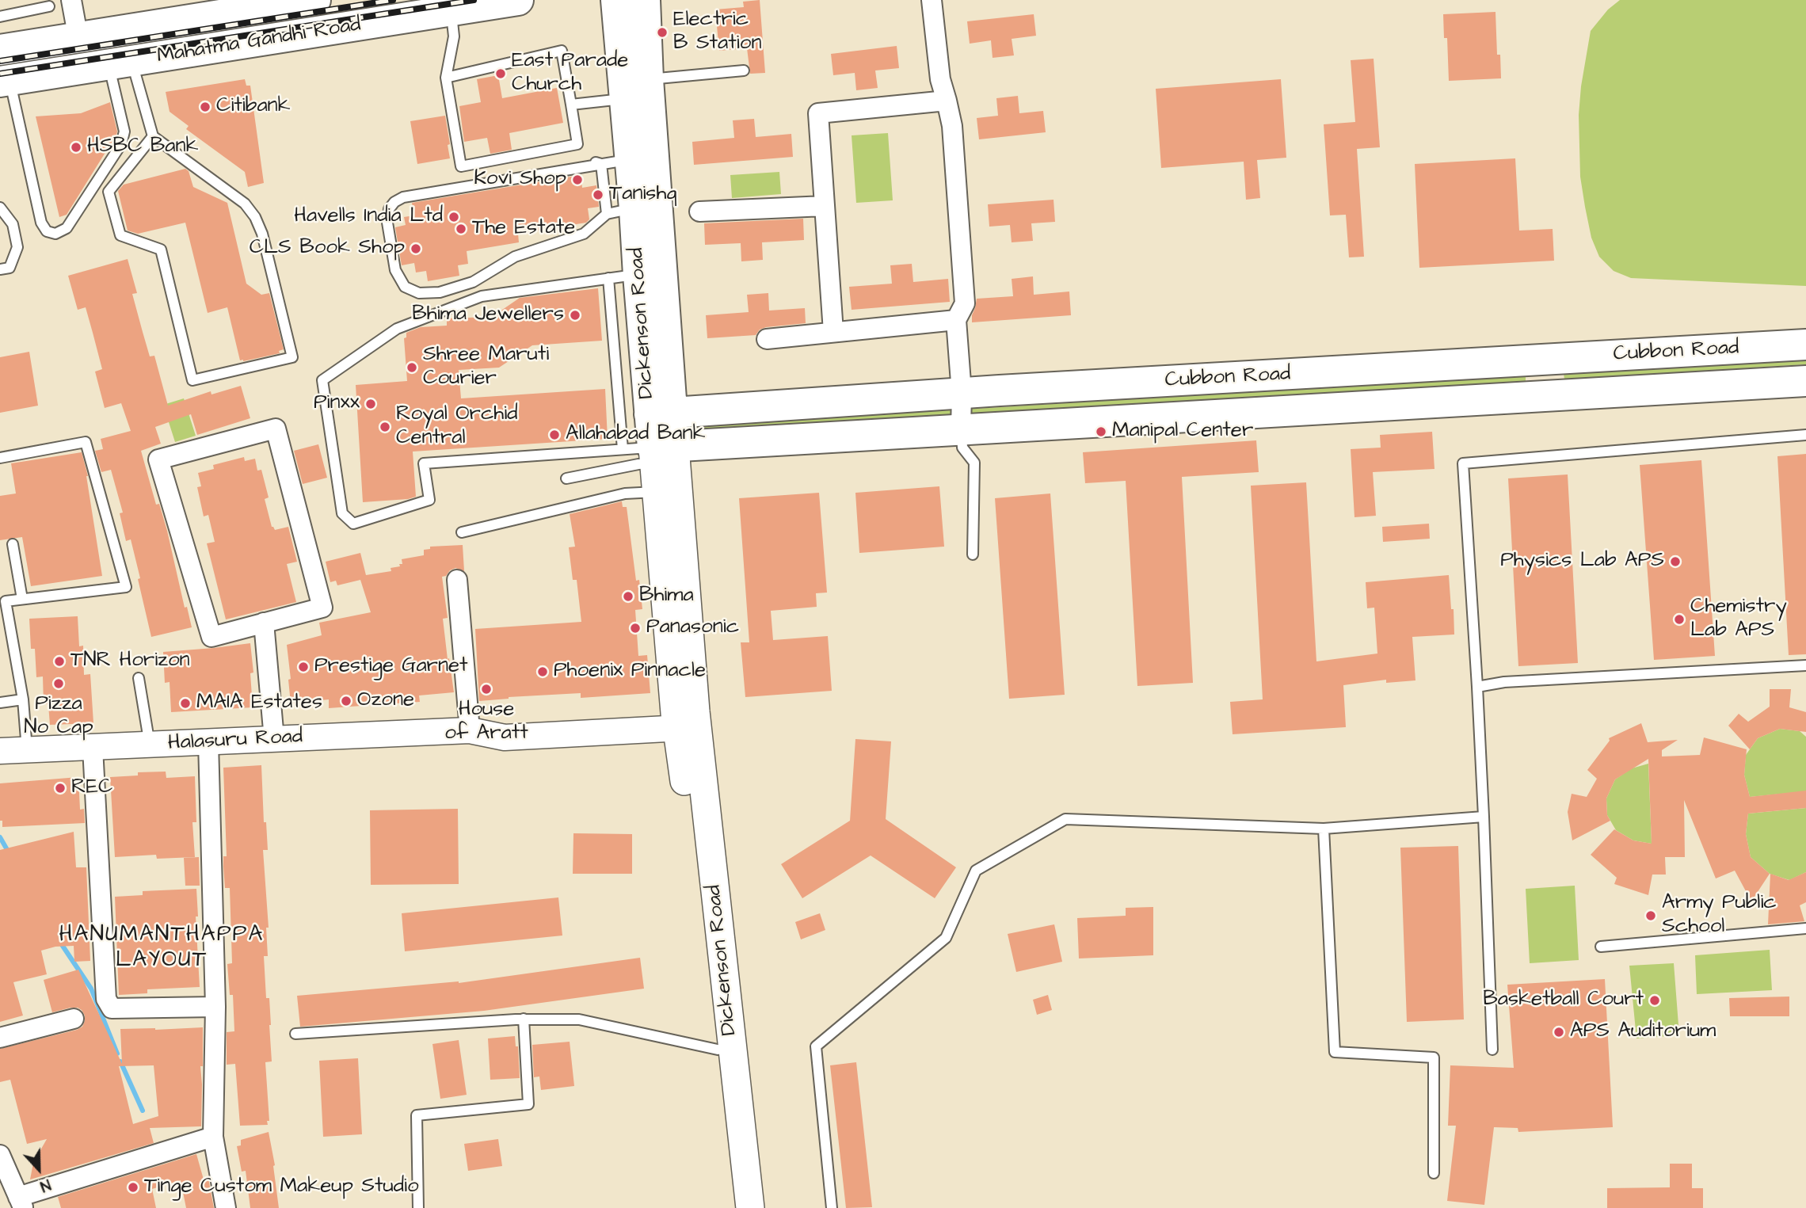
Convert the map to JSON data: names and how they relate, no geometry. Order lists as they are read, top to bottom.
{
  "streets": {
    "main road": ["Mahatma Gandhi Road", "Dickenson Road", "Cubbon Road"],
    "street": ["Halasuru Road"]
  },
  "crossings": [
    ["Dickenson Road", "Cubbon Road"],
    ["Dickenson Road", "Halasuru Road"]
  ],
  "districts": ["HANUMANTHAPPA LAYOUT"],
  "places": [
    "Electric B Station",
    "East Parade Church",
    "Citibank",
    "HSBC Bank",
    "Kovi Shop",
    "Tanishq",
    "Havells India Ltd",
    "The Estate",
    "CLS Book Shop",
    "Bhima Jewellers",
    "Shree Maruti Courier",
    "Pinxx",
    "Royal Orchid Central",
    "Manipal Center",
    "Allahabad Bank",
    "Physics Lab APS",
    "Bhima",
    "Chemistry Lab APS",
    "Panasonic",
    "TNR Horizon",
    "Prestige Garnet",
    "Phoenix Pinnacle",
    "Pizza No Cap",
    "House of Aratt",
    "Ozone",
    "MAIA Estates",
    "REC",
    "Army Public School",
    "Basketball Court",
    "APS Auditorium",
    "Tinge Custom Makeup Studio"
  ],
  "north": "bottom"
}
